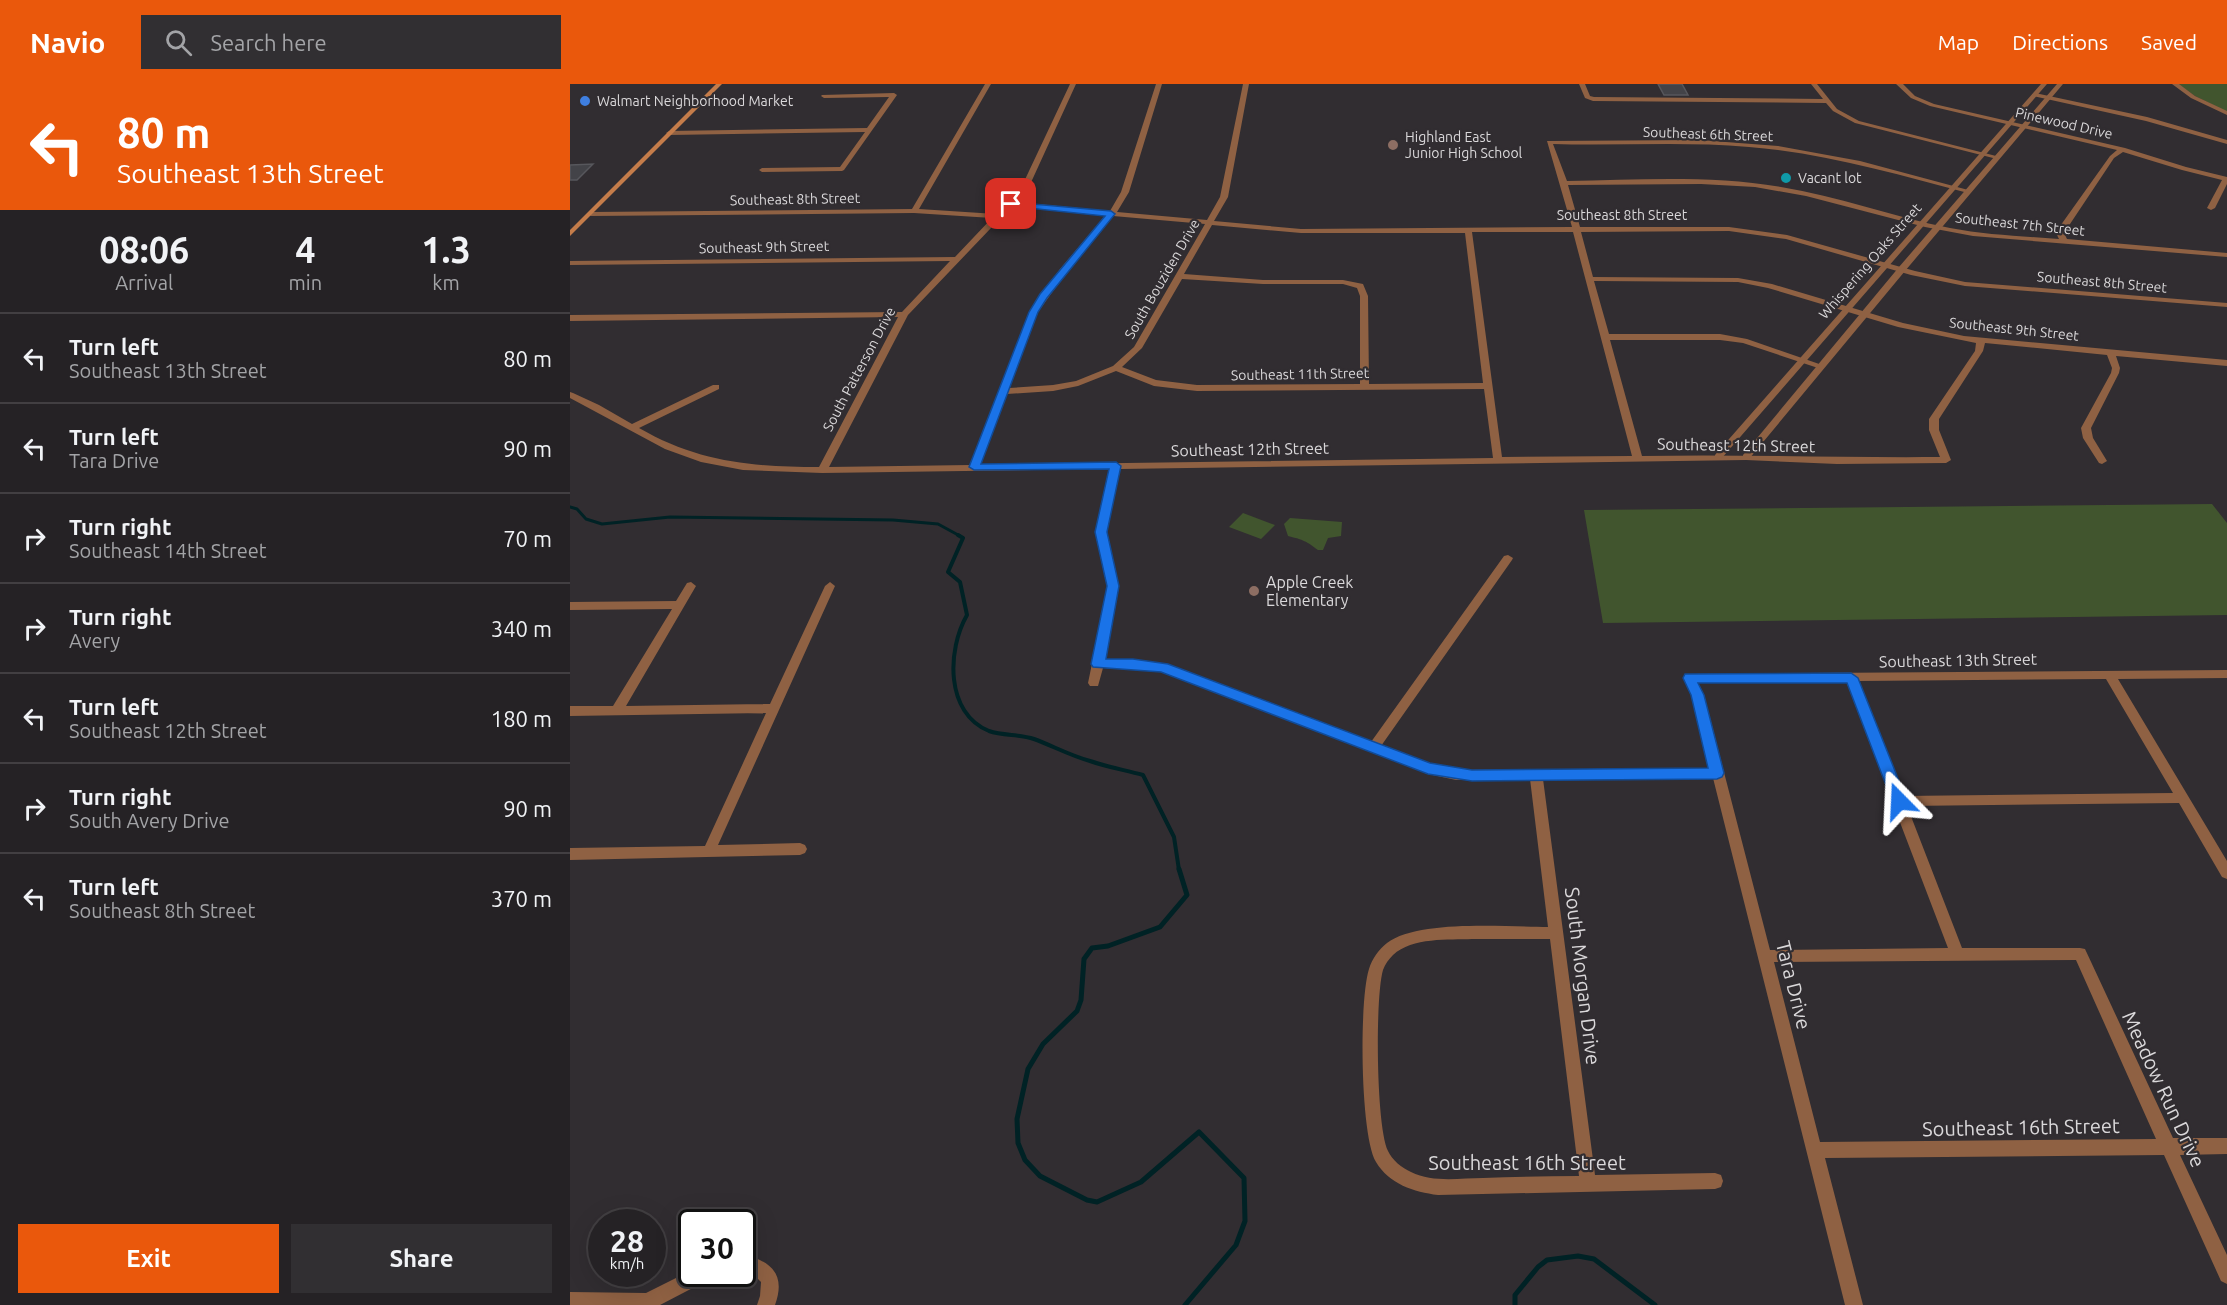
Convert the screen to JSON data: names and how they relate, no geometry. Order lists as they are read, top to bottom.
{
  "streets": {
    "street": [
      "Pinewood Drive",
      "Southeast 6th Street",
      "Southeast 8th Street",
      "Southeast 7th Street",
      "Southeast 9th Street",
      "Whispering Oaks Street",
      "South Bouziden Drive",
      "South Patterson Drive",
      "Southeast 11th Street",
      "Southeast 12th Street",
      "Southeast 13th Street",
      "South Morgan Drive",
      "Tara Drive",
      "Meadow Run Drive",
      "Southeast 16th Street"
    ]
  },
  "crossings": [
    ["Pinewood Drive", "Whispering Oaks Street"],
    ["Southeast 6th Street", "Southeast 7th Street"],
    ["Southeast 6th Street", "Whispering Oaks Street"],
    ["Southeast 8th Street", "Whispering Oaks Street"],
    ["Southeast 8th Street", "South Bouziden Drive"],
    ["Southeast 8th Street", "South Patterson Drive"],
    ["Southeast 7th Street", "Whispering Oaks Street"],
    ["Southeast 9th Street", "Whispering Oaks Street"],
    ["Southeast 9th Street", "South Patterson Drive"],
    ["Southeast 9th Street", "Southeast 12th Street"],
    ["Whispering Oaks Street", "Southeast 12th Street"],
    ["South Bouziden Drive", "Southeast 11th Street"],
    ["South Patterson Drive", "Southeast 12th Street"],
    ["Southeast 13th Street", "Tara Drive"],
    ["South Morgan Drive", "Southeast 16th Street"],
    ["Tara Drive", "Southeast 16th Street"],
    ["Meadow Run Drive", "Southeast 16th Street"]
  ],
  "places": [
    "Walmart Neighborhood Market",
    "Highland East Junior High School",
    "Vacant lot",
    "Apple Creek Elementary"
  ],
  "page": {
    "header": "Navio",
    "search": "Search here",
    "nav": ["Map", "Directions", "Saved"],
    "turn": ["80 m", "Southeast 13th Street"],
    "eta": [
      "08:06",
      "Arrival",
      "4",
      "min",
      "1.3",
      "km"
    ],
    "list": [
      {
        "name": "Turn left",
        "note": "Southeast 13th Street",
        "value": "80 m"
      },
      {
        "name": "Turn left",
        "note": "Tara Drive",
        "value": "90 m"
      },
      {
        "name": "Turn right",
        "note": "Southeast 14th Street",
        "value": "70 m"
      },
      {
        "name": "Turn right",
        "note": "Avery",
        "value": "340 m"
      },
      {
        "name": "Turn left",
        "note": "Southeast 12th Street",
        "value": "180 m"
      },
      {
        "name": "Turn right",
        "note": "South Avery Drive",
        "value": "90 m"
      },
      {
        "name": "Turn left",
        "note": "Southeast 8th Street",
        "value": "370 m"
      }
    ],
    "speed": "28 km/h",
    "limit": "30",
    "buttons": ["Exit", "Share"]
  }
}
